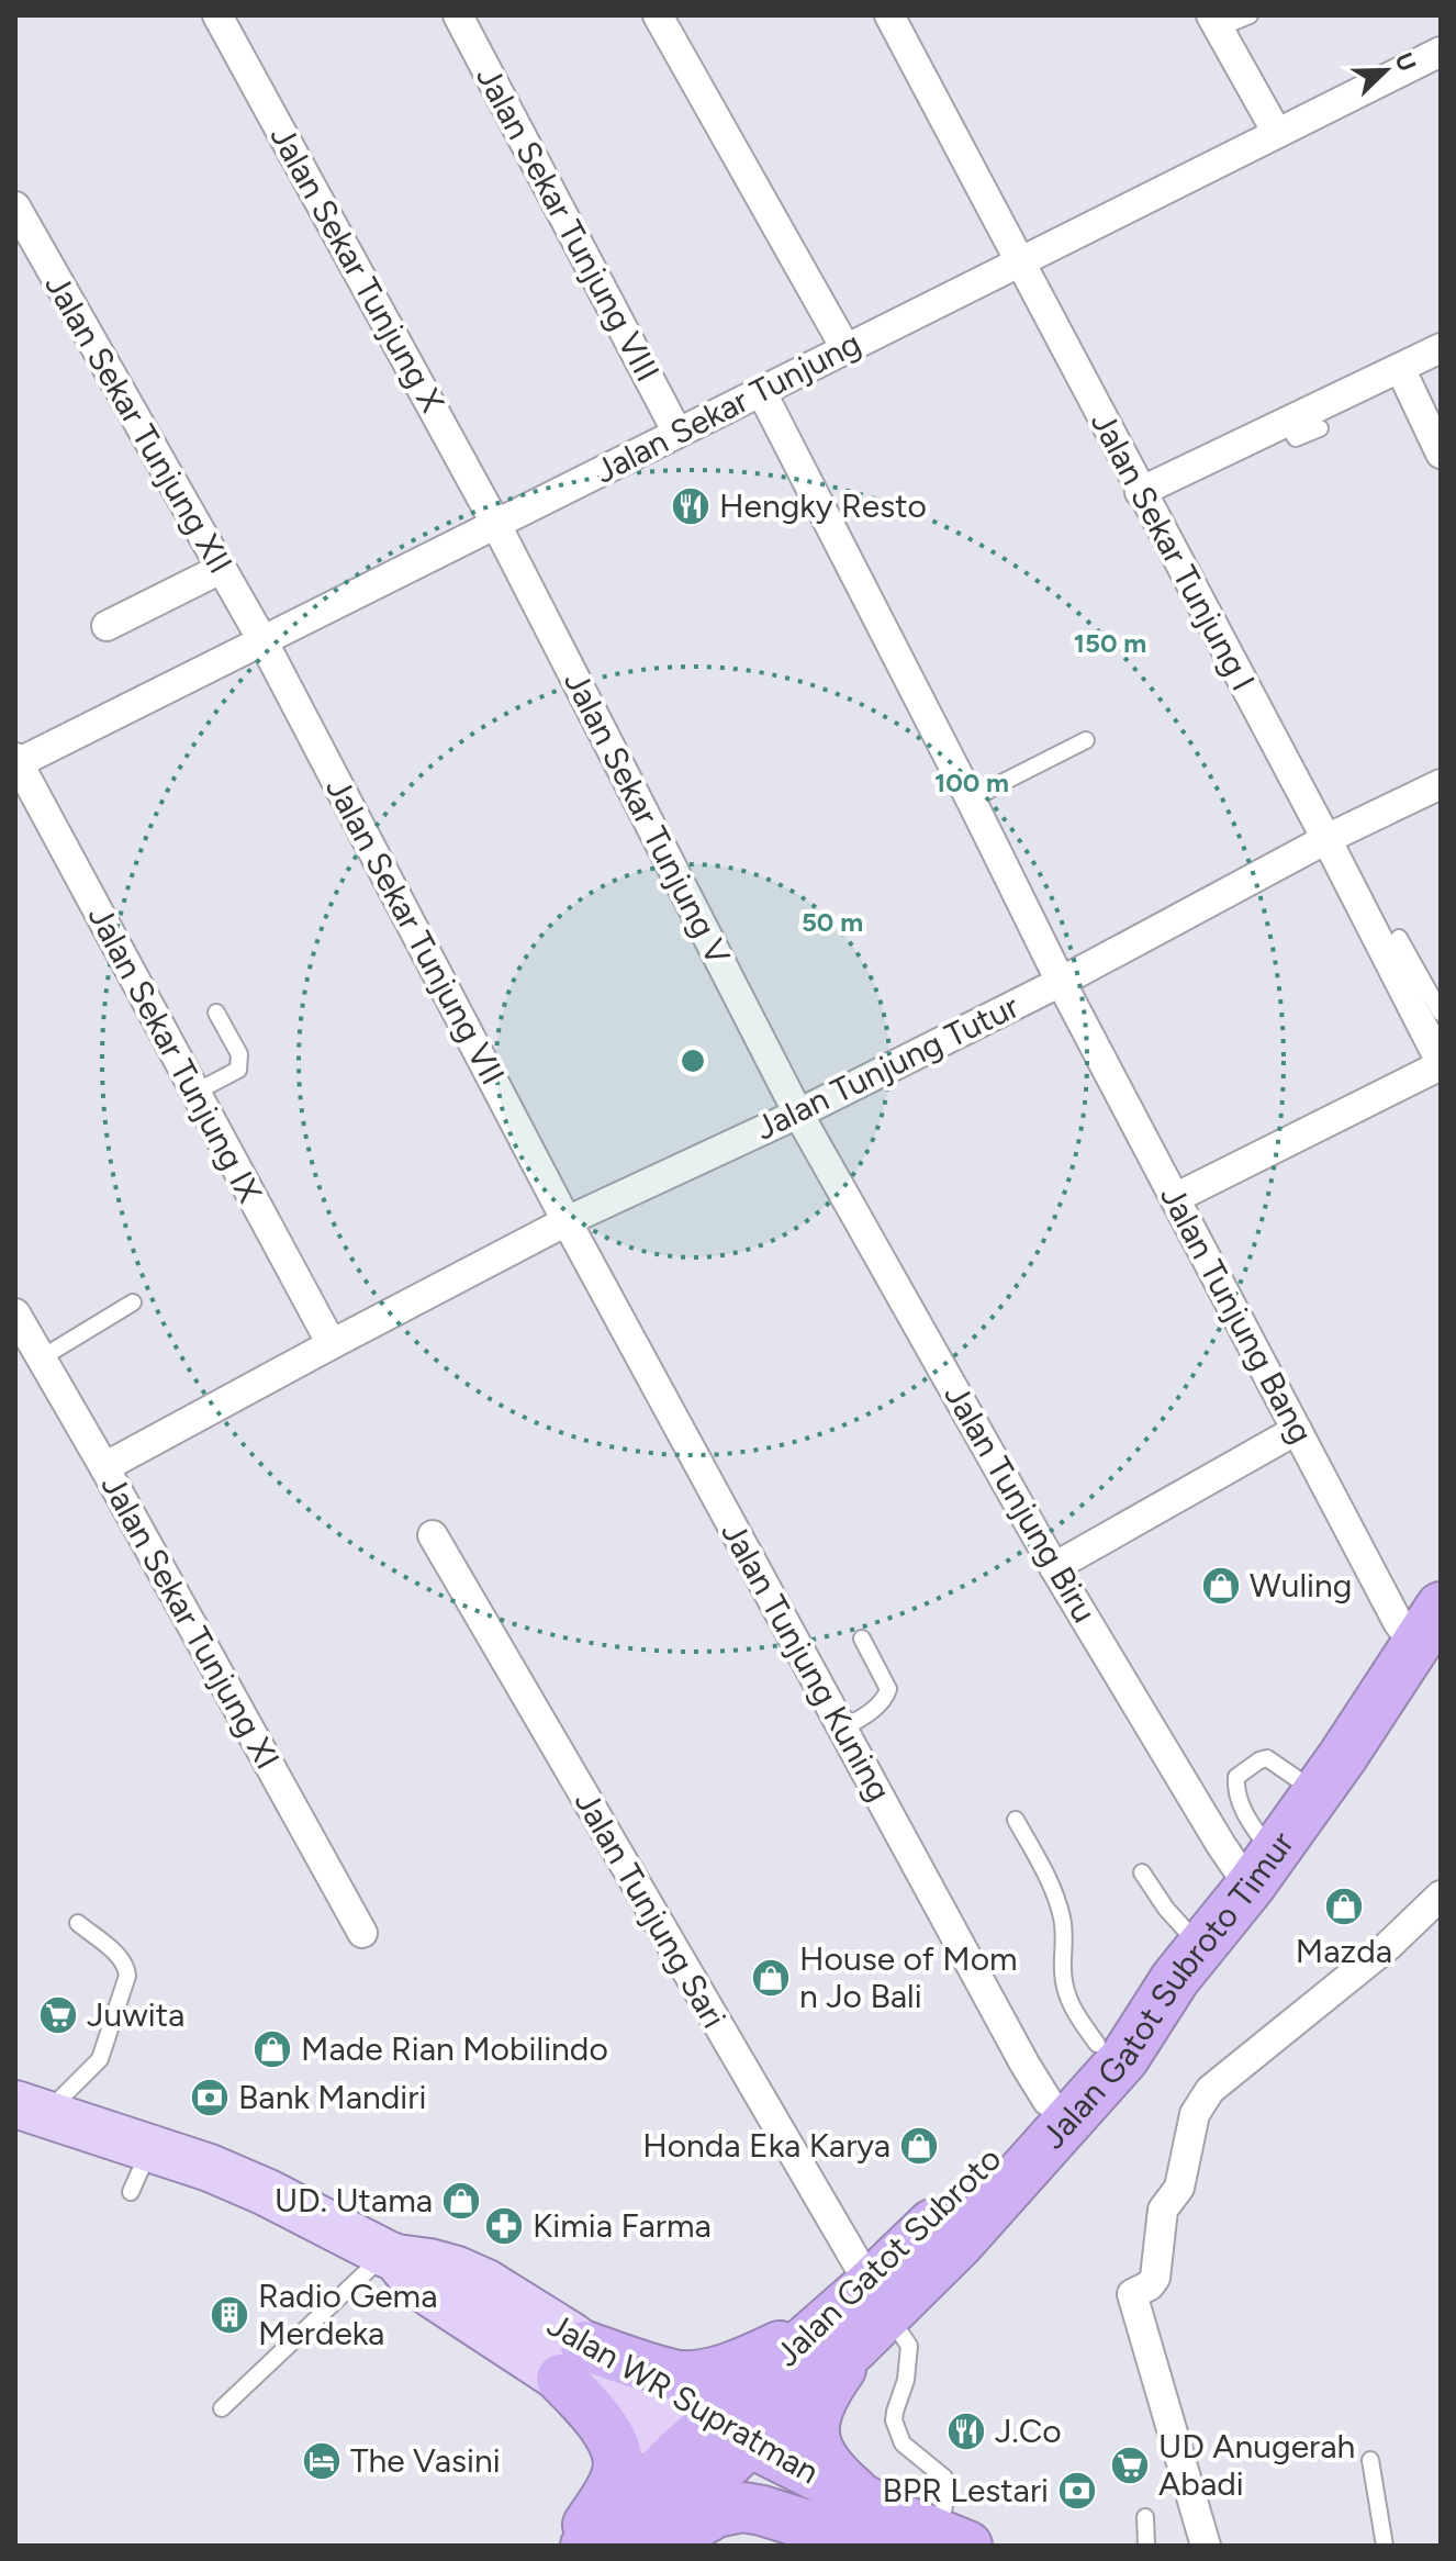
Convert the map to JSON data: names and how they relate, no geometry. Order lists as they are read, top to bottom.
{
  "streets": {
    "highway": ["Jalan Gatot Subroto Timur", "Jalan Gatot Subroto", "Jalan WR Supratman"],
    "street": [
      "Jalan Sekar Tunjung VIII",
      "Jalan Sekar Tunjung X",
      "Jalan Sekar Tunjung",
      "Jalan Sekar Tunjung XII",
      "Jalan Sekar Tunjung I",
      "Jalan Sekar Tunjung V",
      "Jalan Sekar Tunjung VII",
      "Jalan Sekar Tunjung IX",
      "Jalan Tunjung Tutur",
      "Jalan Tunjung Bang",
      "Jalan Tunjung Biru",
      "Jalan Sekar Tunjung XI",
      "Jalan Tunjung Kuning",
      "Jalan Tunjung Sari"
    ]
  },
  "crossings": [
    ["Jalan Sekar Tunjung VIII", "Jalan Sekar Tunjung"],
    ["Jalan Sekar Tunjung X", "Jalan Sekar Tunjung"],
    ["Jalan Sekar Tunjung X", "Jalan Sekar Tunjung V"],
    ["Jalan Sekar Tunjung", "Jalan Sekar Tunjung XII"],
    ["Jalan Sekar Tunjung", "Jalan Sekar Tunjung I"],
    ["Jalan Sekar Tunjung", "Jalan Sekar Tunjung V"],
    ["Jalan Sekar Tunjung", "Jalan Sekar Tunjung VII"],
    ["Jalan Sekar Tunjung", "Jalan Sekar Tunjung IX"],
    ["Jalan Sekar Tunjung", "Jalan Tunjung Bang"],
    ["Jalan Sekar Tunjung XII", "Jalan Sekar Tunjung VII"],
    ["Jalan Sekar Tunjung I", "Jalan Tunjung Tutur"],
    ["Jalan Sekar Tunjung V", "Jalan Tunjung Tutur"],
    ["Jalan Sekar Tunjung V", "Jalan Tunjung Biru"],
    ["Jalan Sekar Tunjung VII", "Jalan Tunjung Tutur"],
    ["Jalan Sekar Tunjung VII", "Jalan Tunjung Kuning"],
    ["Jalan Sekar Tunjung IX", "Jalan Tunjung Tutur"],
    ["Jalan Tunjung Tutur", "Jalan Tunjung Bang"],
    ["Jalan Tunjung Tutur", "Jalan Tunjung Biru"],
    ["Jalan Tunjung Tutur", "Jalan Sekar Tunjung XI"],
    ["Jalan Tunjung Tutur", "Jalan Tunjung Kuning"],
    ["Jalan Tunjung Bang", "Jalan Gatot Subroto Timur"],
    ["Jalan Tunjung Biru", "Jalan Gatot Subroto Timur"],
    ["Jalan Tunjung Kuning", "Jalan Gatot Subroto"],
    ["Jalan Tunjung Sari", "Jalan Gatot Subroto Timur"],
    ["Jalan Tunjung Sari", "Jalan Gatot Subroto"],
    ["Jalan Gatot Subroto Timur", "Jalan Gatot Subroto"],
    ["Jalan Gatot Subroto", "Jalan WR Supratman"]
  ],
  "places": {
    "restaurant": ["Hengky Resto", "J.Co"],
    "shop": [
      "Wuling",
      "Mazda",
      "House of Mom n Jo Bali",
      "Made Rian Mobilindo",
      "Honda Eka Karya",
      "UD. Utama"
    ],
    "supermarket": ["Juwita", "UD Anugerah Abadi"],
    "bank": ["Bank Mandiri", "BPR Lestari"],
    "pharmacy": ["Kimia Farma"],
    "building": ["Radio Gema Merdeka"],
    "hotel": ["The Vasini"]
  },
  "north": "top right",
  "rings": ["150 m", "100 m", "50 m"]
}
